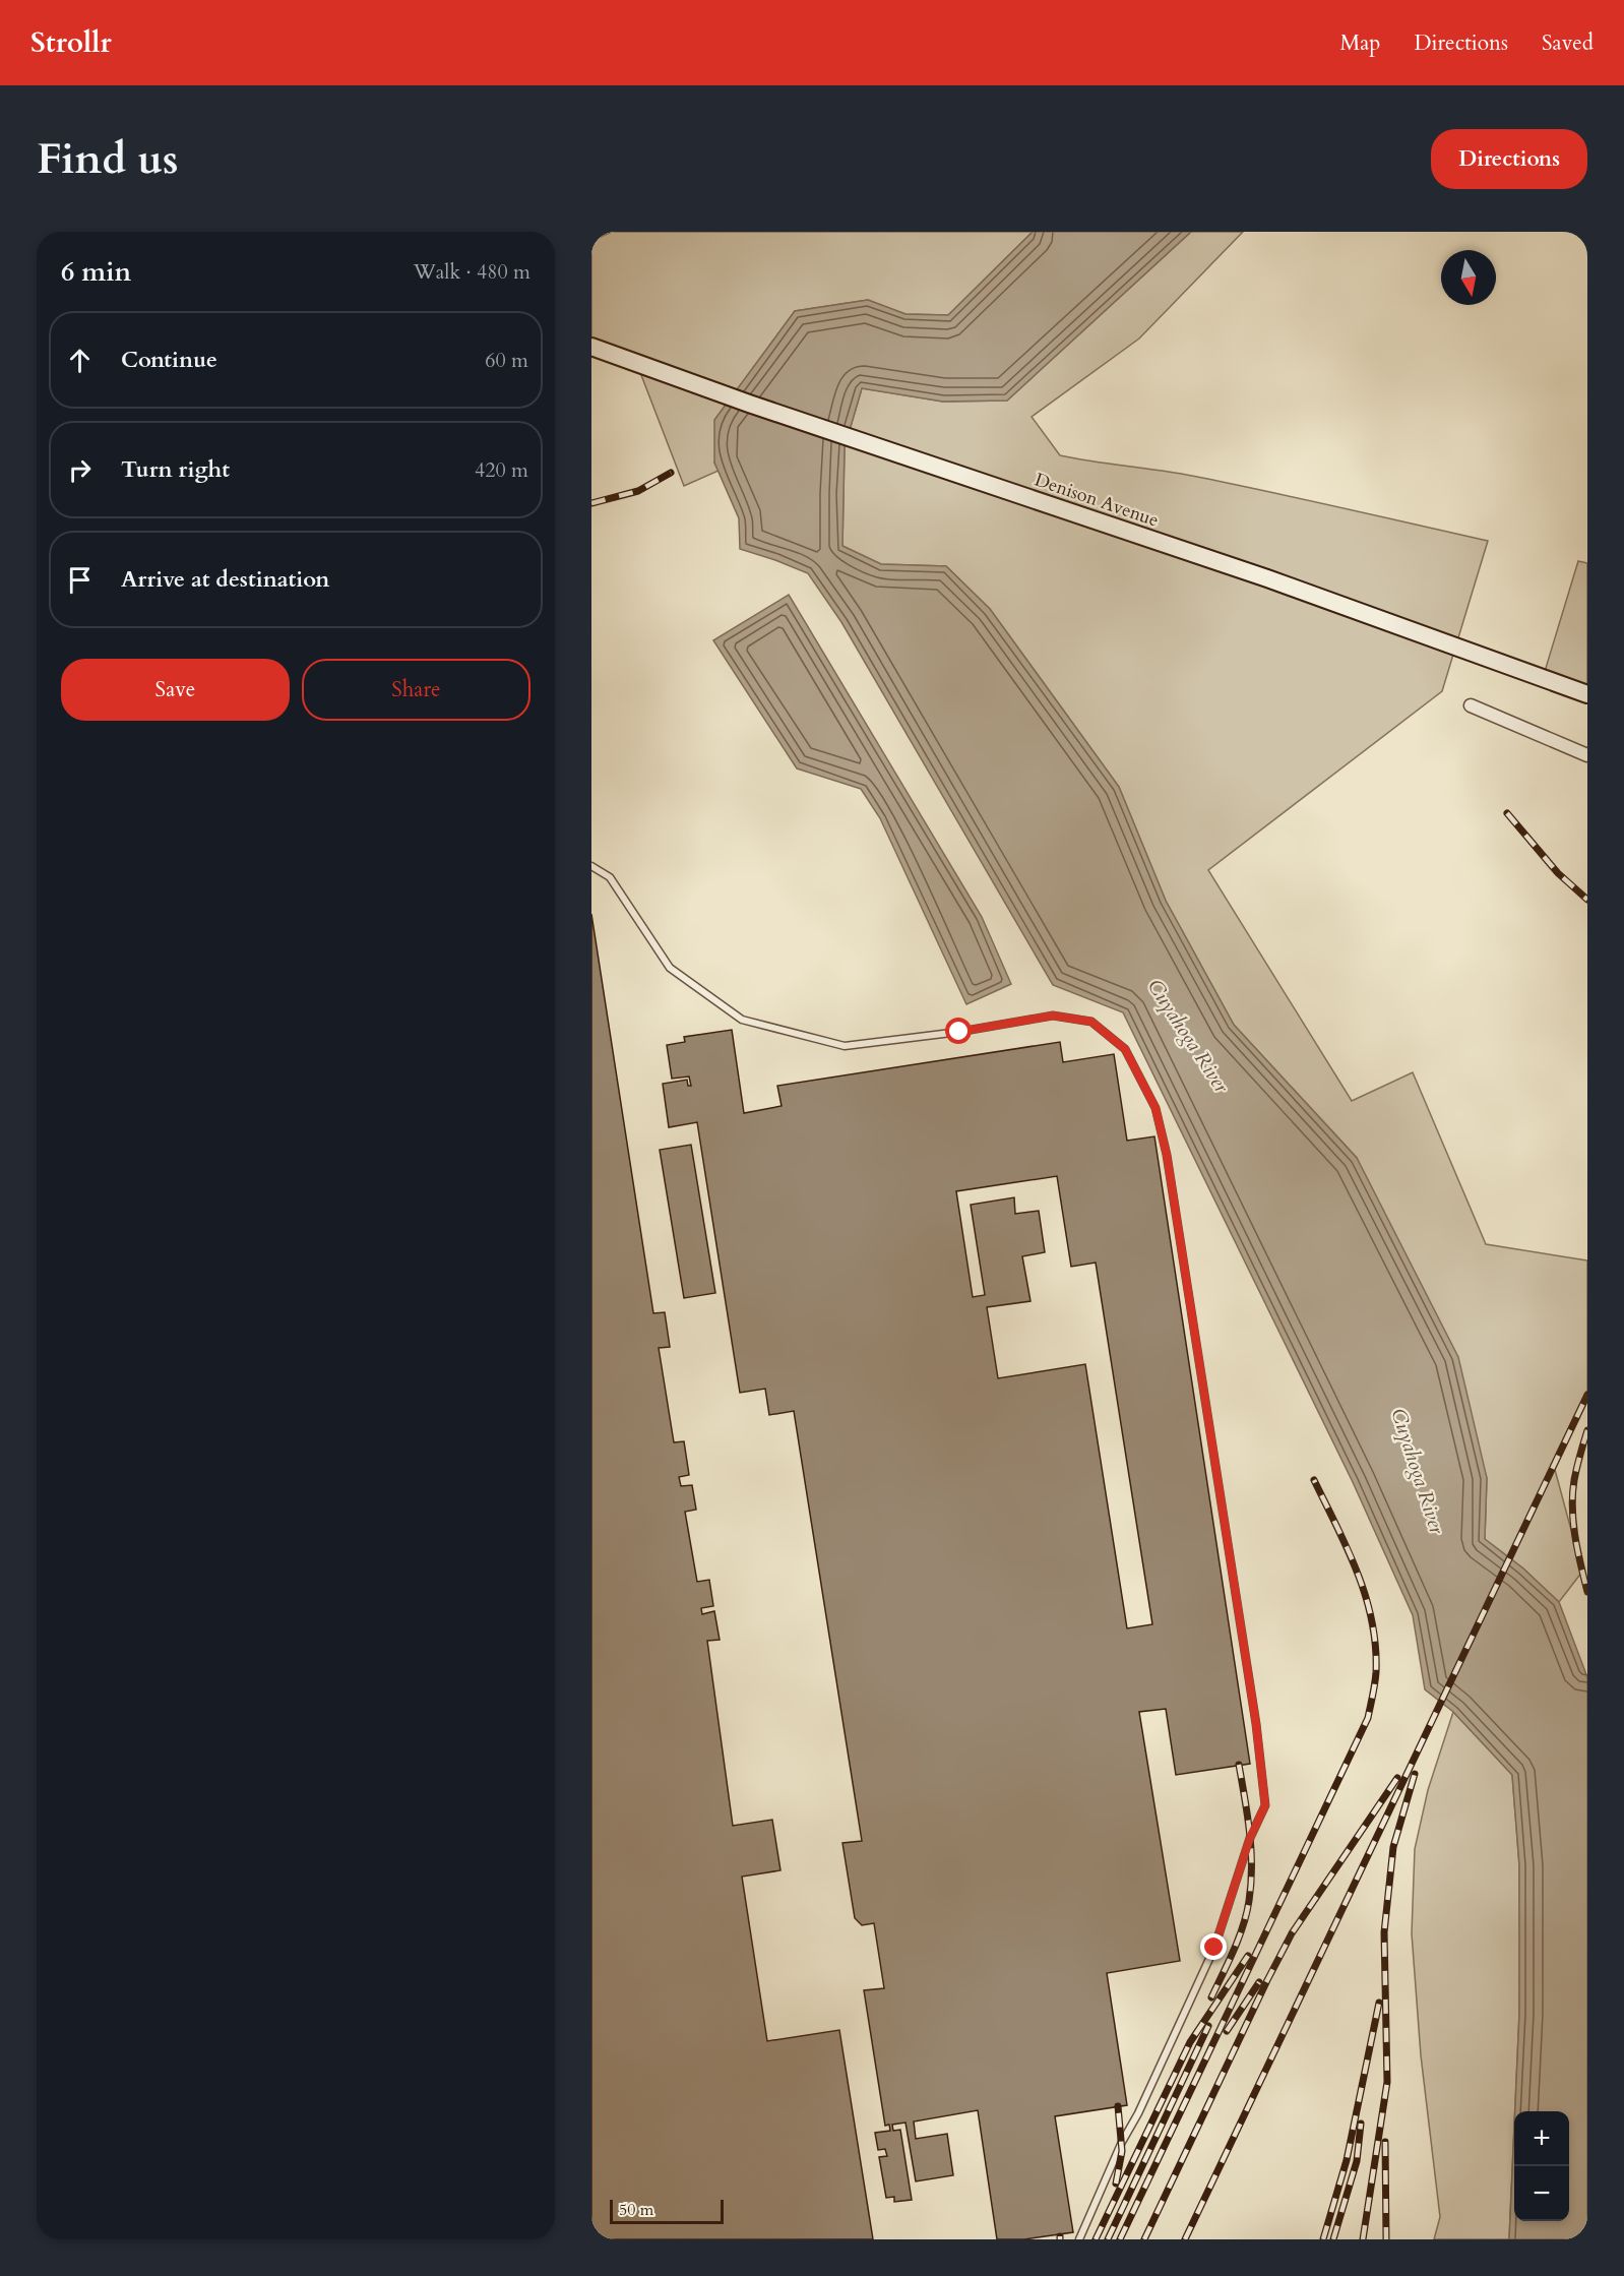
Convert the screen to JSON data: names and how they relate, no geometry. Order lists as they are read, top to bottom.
{
  "streets": {
    "main road": ["Denison Avenue"]
  },
  "water": ["Cuyahoga River"],
  "scale_bar": "50 m",
  "north": "bottom",
  "page": {
    "header": "Strollr",
    "nav": ["Map", "Directions", "Saved"],
    "buttons": [
      "Directions",
      ["Save", "Share"]
    ],
    "title": "Find us",
    "heading": ["6 min", "Walk · 480 m"],
    "list": [
      ["Continue", "60 m"],
      ["Turn right", "420 m"],
      "Arrive at destination"
    ],
    "map_buttons": ["+", "−"],
    "scale": "50 m"
  }
}
